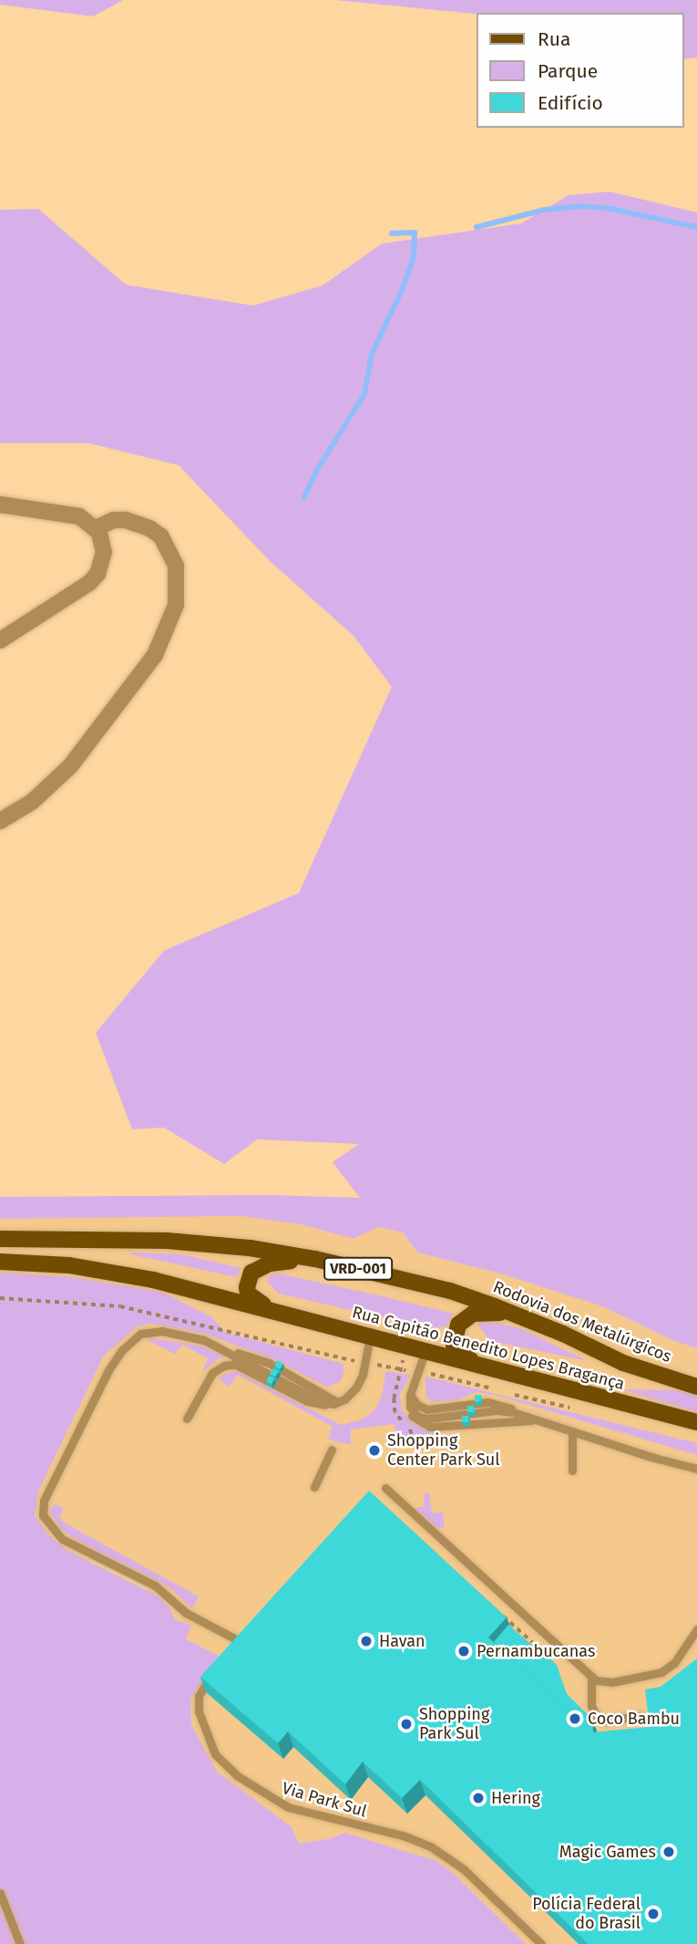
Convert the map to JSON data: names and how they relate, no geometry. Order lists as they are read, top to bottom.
{
  "streets": {
    "main road": ["VRD-001", "Rodovia dos Metalúrgicos", "Rua Capitão Benedito Lopes Bragança"],
    "lane": ["Via Park Sul"]
  },
  "places": [
    "Shopping Center Park Sul",
    "Havan",
    "Pernambucanas",
    "Coco Bambu",
    "Shopping Park Sul",
    "Hering",
    "Magic Games",
    "Polícia Federal do Brasil"
  ],
  "legend": ["Rua", "Parque", "Edifício"]
}
